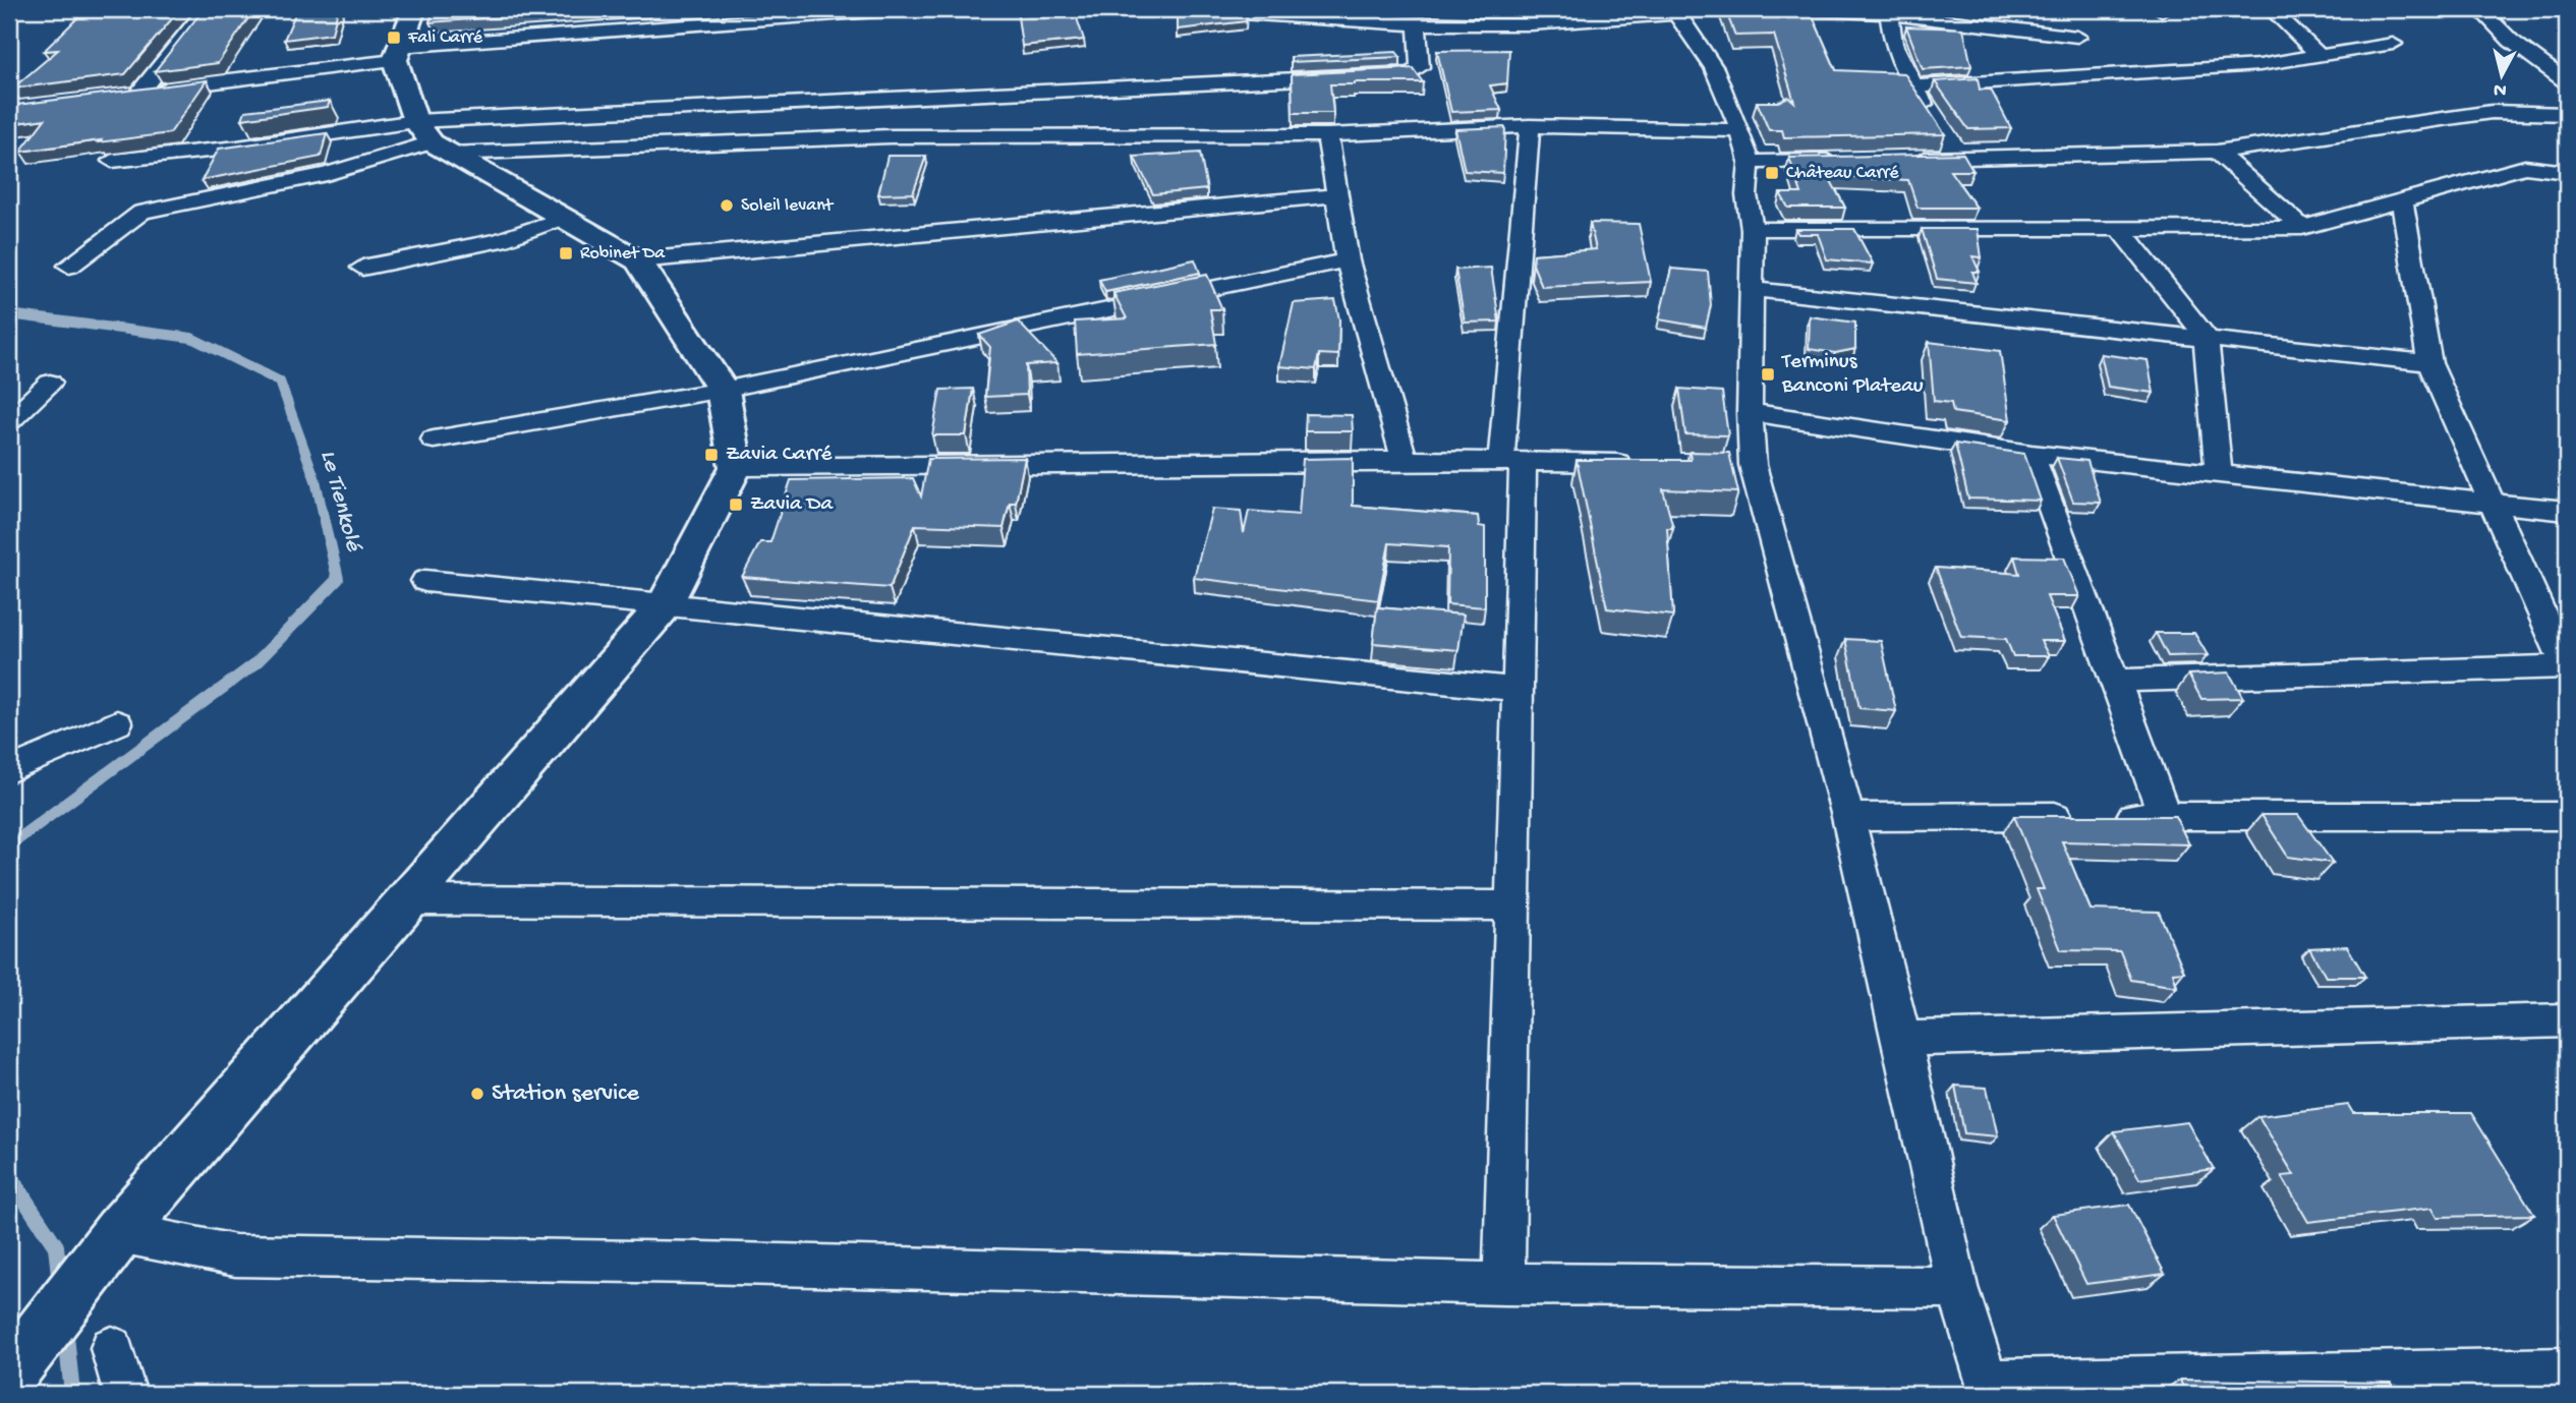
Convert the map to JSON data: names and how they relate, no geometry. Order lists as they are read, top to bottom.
{
  "water": ["Le Tienkolé"],
  "places": {
    "transit": [
      "Fali Carré",
      "Château Carré",
      "Robinet Da",
      "Terminus Banconi Plateau",
      "Zavia Carré",
      "Zavia Da"
    ],
    "other": ["Soleil levant", "Station service"]
  },
  "north": "bottom"
}
